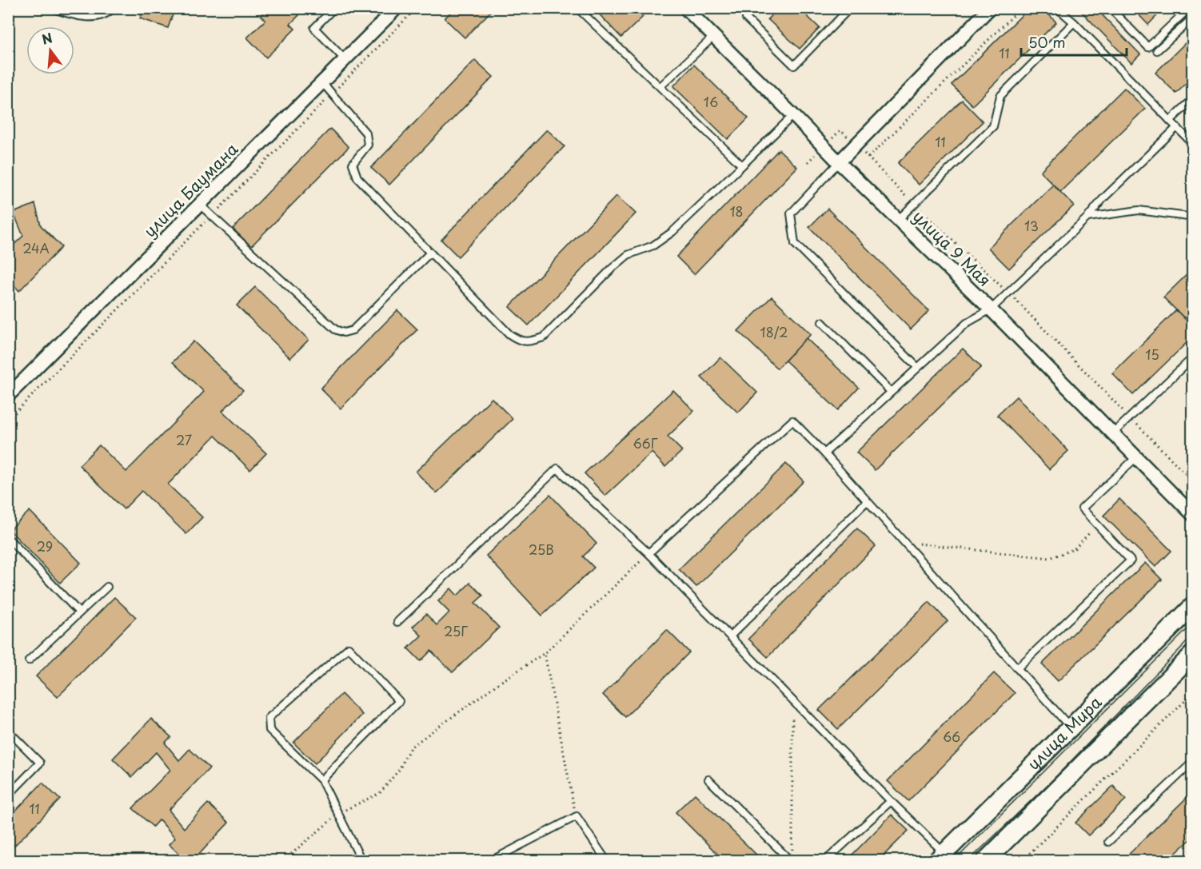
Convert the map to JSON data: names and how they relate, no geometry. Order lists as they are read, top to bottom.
{
  "streets": {
    "main road": ["улица Мира"],
    "street": ["улица Баумана", "улица 9 Мая"]
  },
  "house_numbers": [
    "11",
    "16",
    "11",
    "18",
    "13",
    "24А",
    "18/2",
    "15",
    "27",
    "66Г",
    "29",
    "25В",
    "25Г",
    "66",
    "11"
  ],
  "scale_bar": "50 m",
  "north": "top"
}
